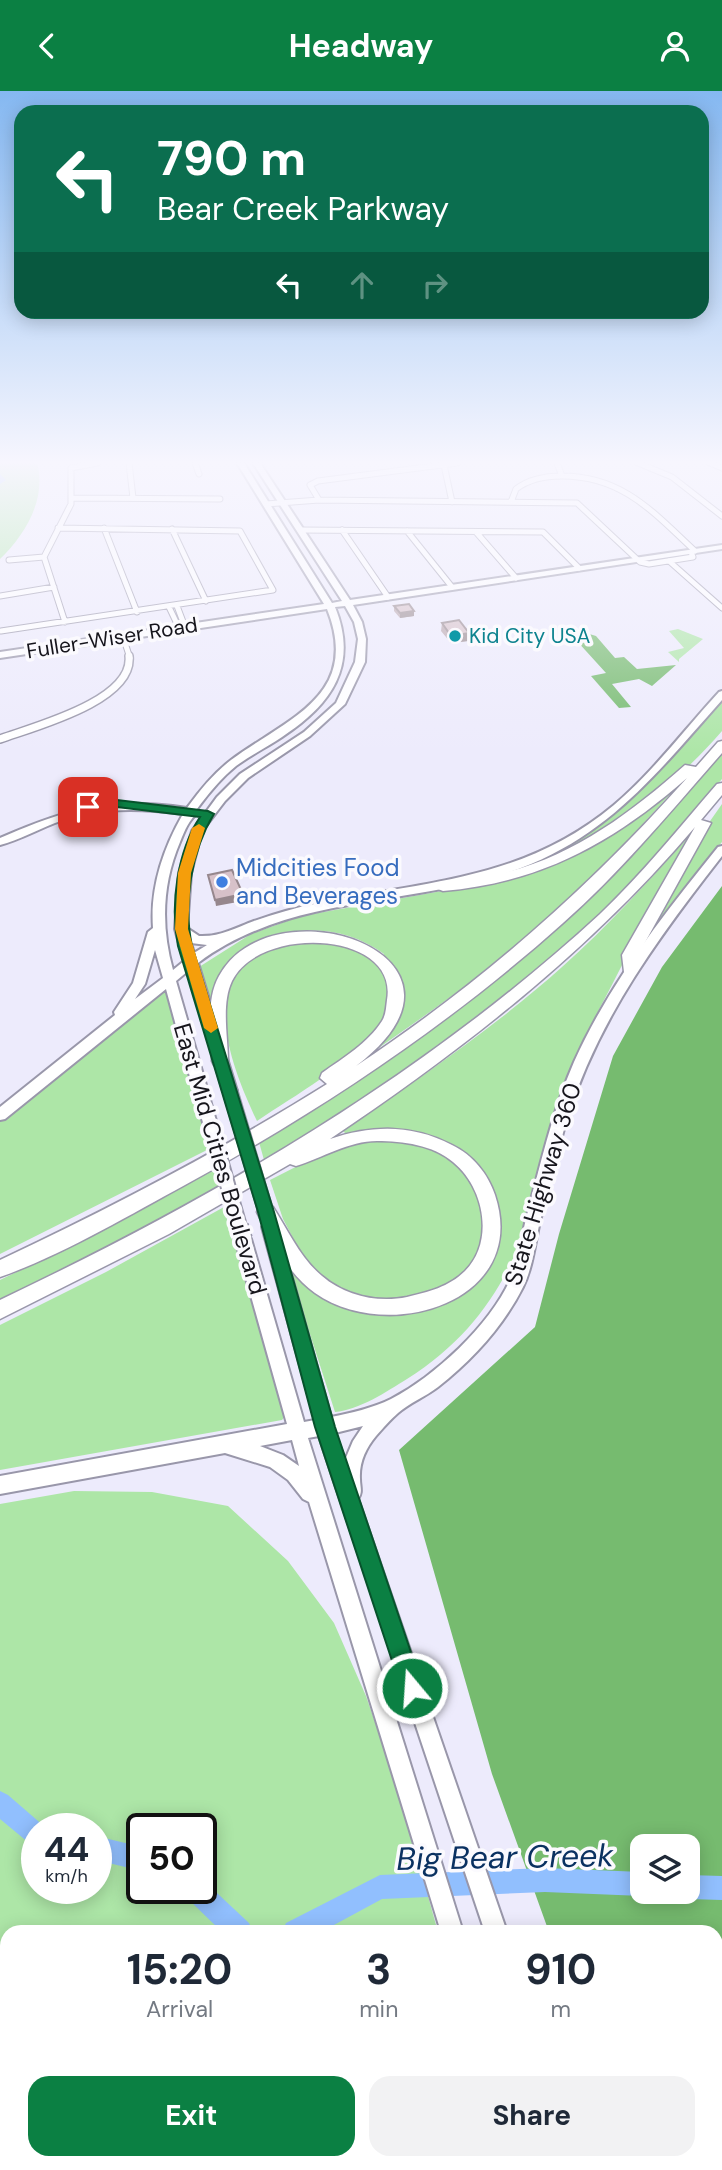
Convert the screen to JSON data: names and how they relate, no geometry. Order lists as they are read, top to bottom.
{
  "streets": {
    "main road": ["Fuller-Wiser Road", "East Mid Cities Boulevard", "State Highway 360"]
  },
  "crossings": [
    ["Fuller-Wiser Road", "East Mid Cities Boulevard"],
    ["East Mid Cities Boulevard", "State Highway 360"]
  ],
  "water": ["Big Bear Creek"],
  "places": ["Kid City USA", "Midcities Food and Beverages"],
  "page": {
    "header": "Headway",
    "turn": ["790 m", "Bear Creek Parkway"],
    "speed": "44 km/h",
    "limit": "50",
    "eta": [
      "15:20",
      "Arrival",
      "3",
      "min",
      "910",
      "m"
    ],
    "buttons": ["Exit", "Share"]
  }
}
